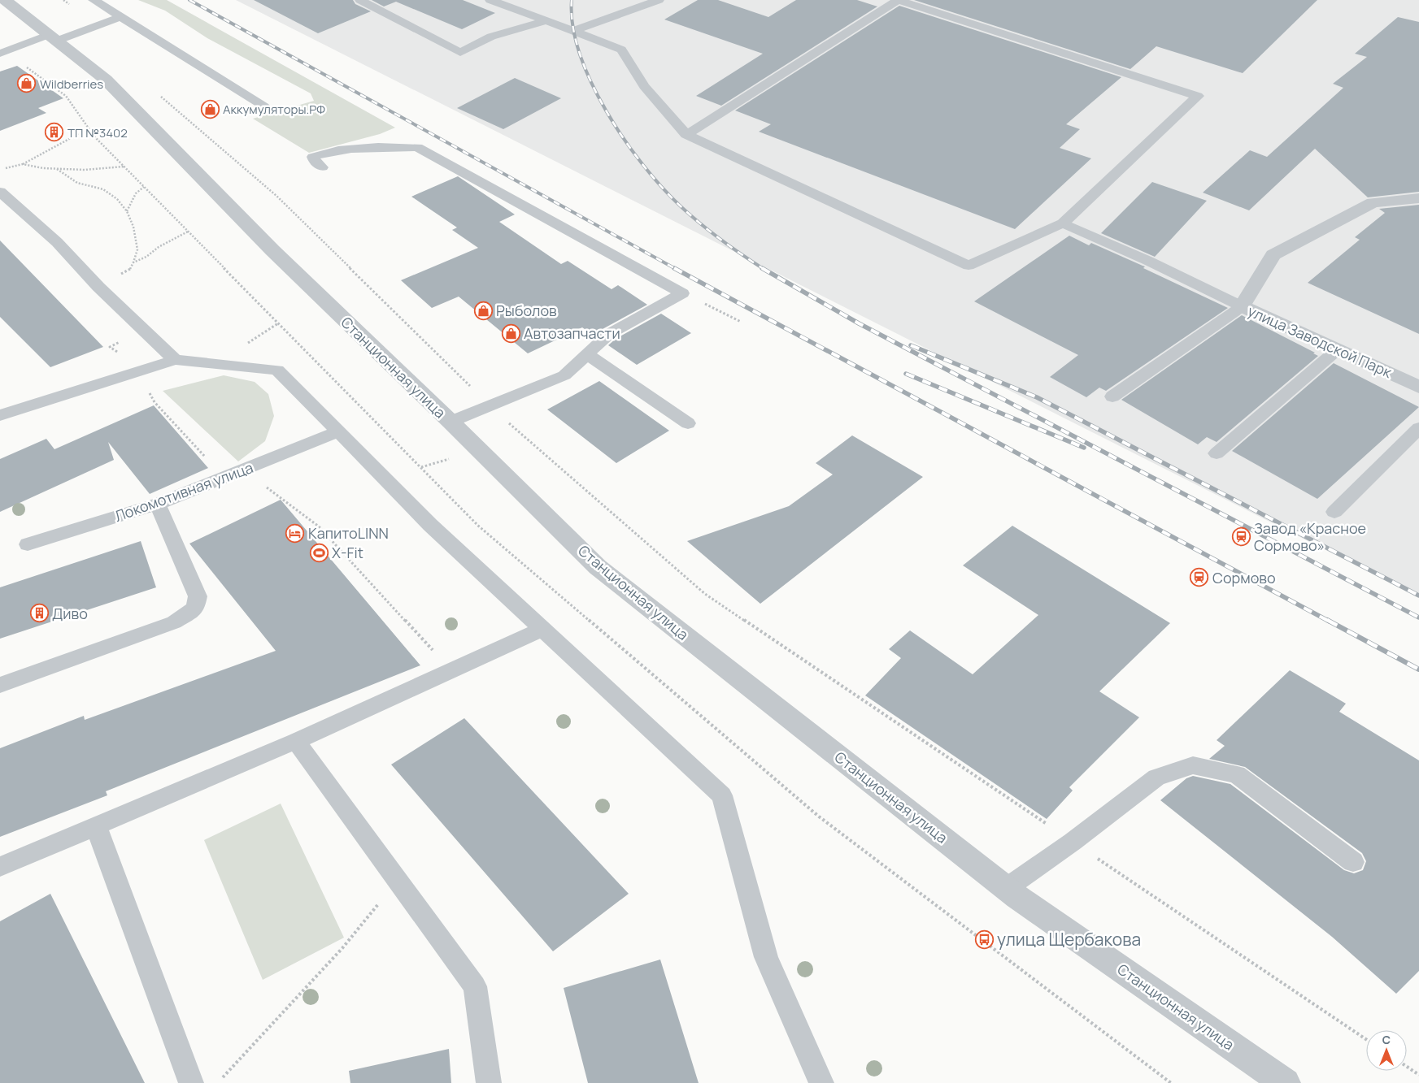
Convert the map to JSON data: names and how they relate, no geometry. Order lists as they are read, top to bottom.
{
  "streets": {
    "street": ["улица Заводской Парк", "Станционная улица"],
    "lane": ["Локомотивная улица"]
  },
  "places": {
    "shop": [
      "Wildberries",
      "Аккумуляторы.РФ",
      "Рыболов",
      "Автозапчасти"
    ],
    "building": ["ТП №3402", "Диво"],
    "hotel": ["КапитоLINN"],
    "station": ["Завод «Красное Сормово»", "Сормово"],
    "sports": ["X-Fit"],
    "bus stop": ["улица Щербакова"]
  },
  "north": "top"
}
